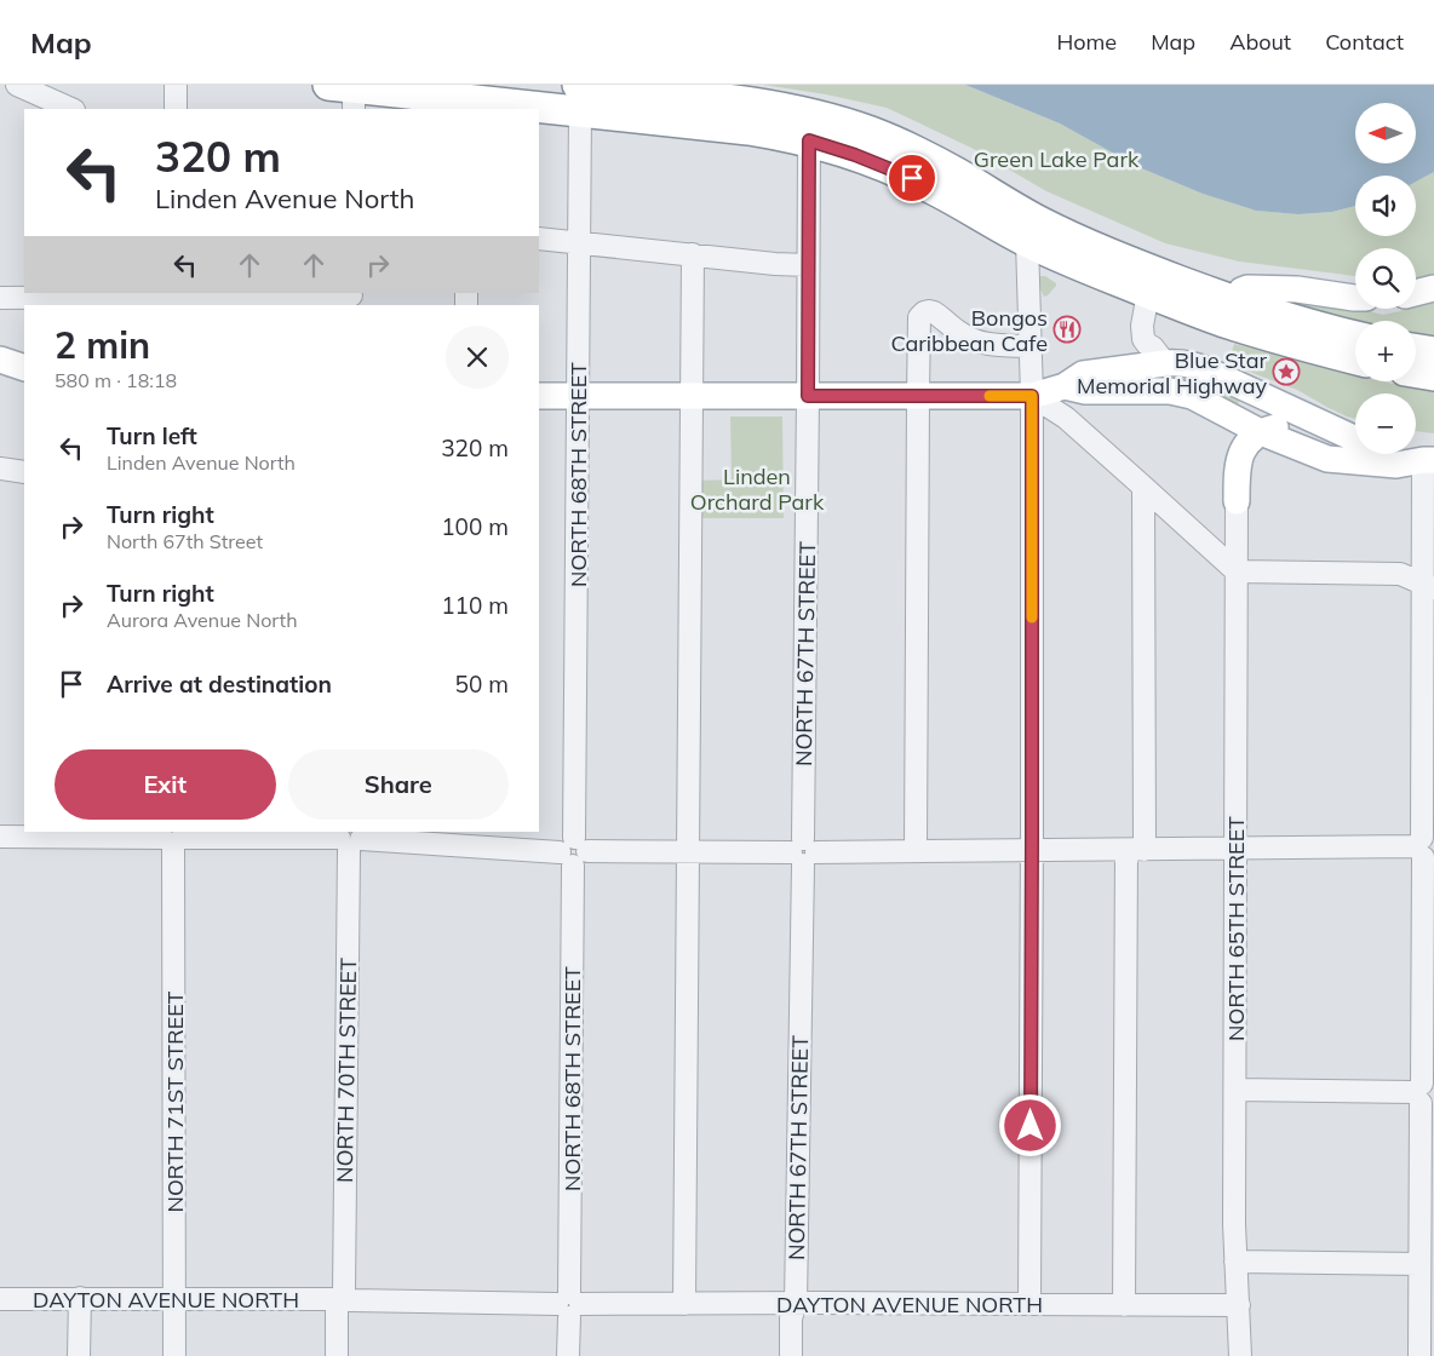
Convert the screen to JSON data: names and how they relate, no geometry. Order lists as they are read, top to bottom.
{
  "streets": {
    "street": [
      "NORTH 68TH STREET",
      "NORTH 67TH STREET",
      "NORTH 65TH STREET",
      "NORTH 70TH STREET",
      "NORTH 71ST STREET",
      "DAYTON AVENUE NORTH"
    ]
  },
  "crossings": [
    ["NORTH 68TH STREET", "DAYTON AVENUE NORTH"],
    ["NORTH 67TH STREET", "DAYTON AVENUE NORTH"],
    ["NORTH 65TH STREET", "DAYTON AVENUE NORTH"],
    ["NORTH 70TH STREET", "DAYTON AVENUE NORTH"],
    ["NORTH 71ST STREET", "DAYTON AVENUE NORTH"]
  ],
  "parks": ["Green Lake Park", "Linden Orchard Park"],
  "places": {
    "restaurant": ["Bongos Caribbean Cafe"],
    "place": ["Blue Star Memorial Highway"]
  },
  "north": "left",
  "page": {
    "header": "Map",
    "nav": [
      "Home",
      "Map",
      "About",
      "Contact"
    ],
    "map_buttons": ["+", "−"],
    "turn": ["320 m", "Linden Avenue North"],
    "heading": ["2 min", "580 m · 18:18"],
    "list": [
      {
        "name": "Turn left",
        "note": "Linden Avenue North",
        "value": "320 m"
      },
      {
        "name": "Turn right",
        "note": "North 67th Street",
        "value": "100 m"
      },
      {
        "name": "Turn right",
        "note": "Aurora Avenue North",
        "value": "110 m"
      },
      {
        "name": "Arrive at destination",
        "value": "50 m"
      }
    ],
    "buttons": ["Exit", "Share"]
  }
}
